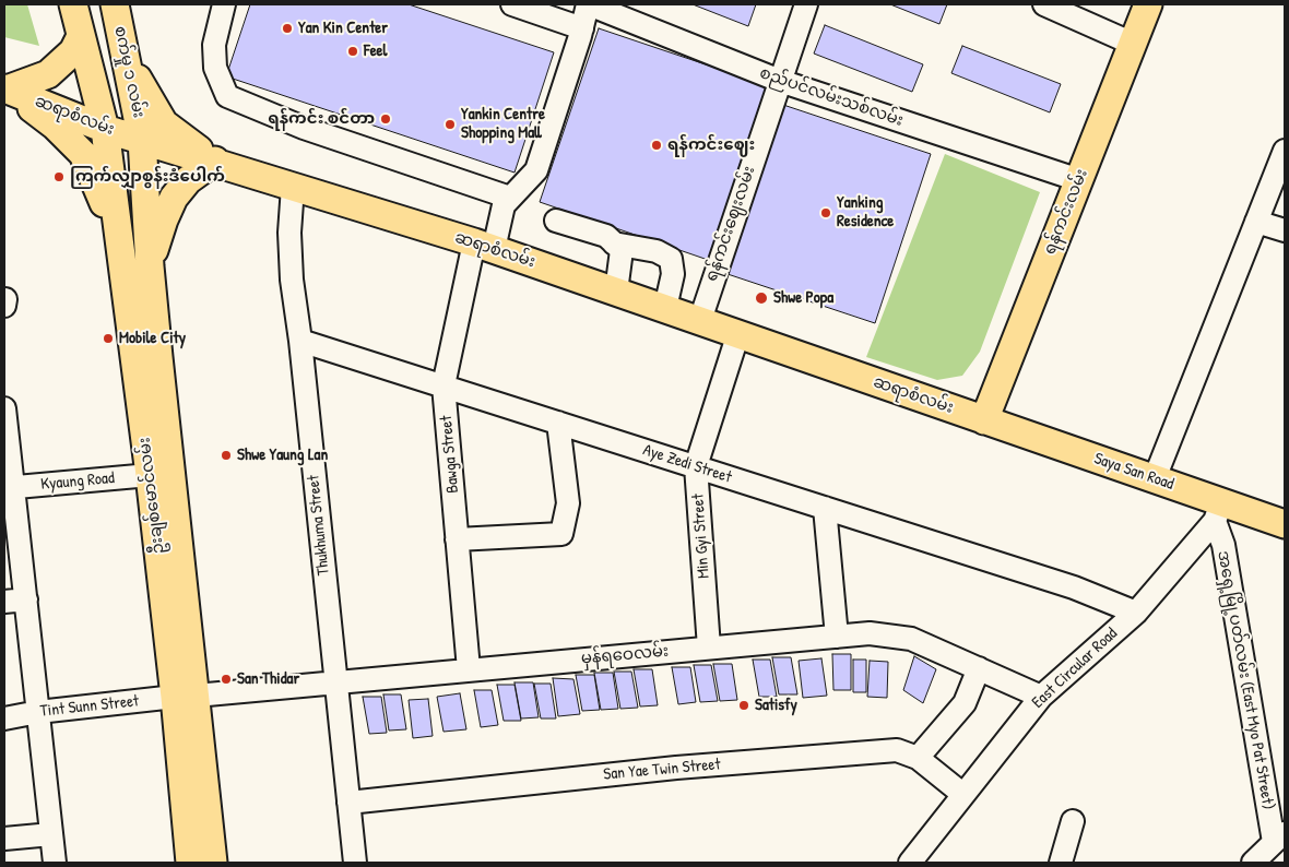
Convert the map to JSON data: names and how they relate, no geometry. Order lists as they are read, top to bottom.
{
  "streets": {
    "main road": [
      "စက်မှု ၁ လမ်း",
      "ဆရာစံလမ်း",
      "ရန်ကင်းလမ်း",
      "Saya San Road",
      "ဦးချစ်မောင်လမ်း"
    ],
    "street": [
      "စည်ပင်လမ်းသစ်လမ်း",
      "ရန်ကင်းဈေးလမ်း",
      "Bawga Street",
      "Aye Zedi Street",
      "Kyaung Road",
      "Thukhuma Street",
      "Min Gyi Street",
      "မှန်ရဝေလမ်း",
      "East Circular Road",
      "အရှေ့မြို့ပတ်လမ်း (East Myo Pat Street)",
      "Tint Sunn Street",
      "San Yae Twin Street"
    ]
  },
  "crossings": [
    ["စက်မှု ၁ လမ်း", "ဆရာစံလမ်း"],
    ["စက်မှု ၁ လမ်း", "ဦးချစ်မောင်လမ်း"],
    ["စည်ပင်လမ်းသစ်လမ်း", "ရန်ကင်းလမ်း"],
    ["စည်ပင်လမ်းသစ်လမ်း", "ရန်ကင်းဈေးလမ်း"],
    ["ဆရာစံလမ်း", "ရန်ကင်းလမ်း"],
    ["ဆရာစံလမ်း", "ရန်ကင်းဈေးလမ်း"],
    ["ဆရာစံလမ်း", "Bawga Street"],
    ["ဆရာစံလမ်း", "Saya San Road"],
    ["ဆရာစံလမ်း", "ဦးချစ်မောင်လမ်း"],
    ["ဆရာစံလမ်း", "Thukhuma Street"],
    ["ဆရာစံလမ်း", "Min Gyi Street"],
    ["ရန်ကင်းလမ်း", "Saya San Road"],
    ["Bawga Street", "Aye Zedi Street"],
    ["Bawga Street", "မှန်ရဝေလမ်း"],
    ["Aye Zedi Street", "Thukhuma Street"],
    ["Aye Zedi Street", "Min Gyi Street"],
    ["Aye Zedi Street", "East Circular Road"],
    ["Saya San Road", "East Circular Road"],
    ["Saya San Road", "အရှေ့မြို့ပတ်လမ်း (East Myo Pat Street)"],
    ["Kyaung Road", "ဦးချစ်မောင်လမ်း"],
    ["ဦးချစ်မောင်လမ်း", "မှန်ရဝေလမ်း"],
    ["ဦးချစ်မောင်လမ်း", "Tint Sunn Street"],
    ["Thukhuma Street", "မှန်ရဝေလမ်း"],
    ["Thukhuma Street", "San Yae Twin Street"],
    ["Min Gyi Street", "မှန်ရဝေလမ်း"],
    ["မှန်ရဝေလမ်း", "East Circular Road"],
    ["မှန်ရဝေလမ်း", "Tint Sunn Street"],
    ["East Circular Road", "အရှေ့မြို့ပတ်လမ်း (East Myo Pat Street)"],
    ["East Circular Road", "San Yae Twin Street"]
  ],
  "places": [
    "Yan Kin Center",
    "Feel",
    "ရန်ကင်း စင်တာ",
    "Yankin Centre Shopping Mall",
    "ရန်ကင်းဈေး",
    "ကြက်လျှာစွန်းဒံပေါက်",
    "Yanking Residence",
    "Shwe Popa",
    "Mobile City",
    "Shwe Yaung Lan",
    "San Thidar",
    "Satisfy"
  ]
}
